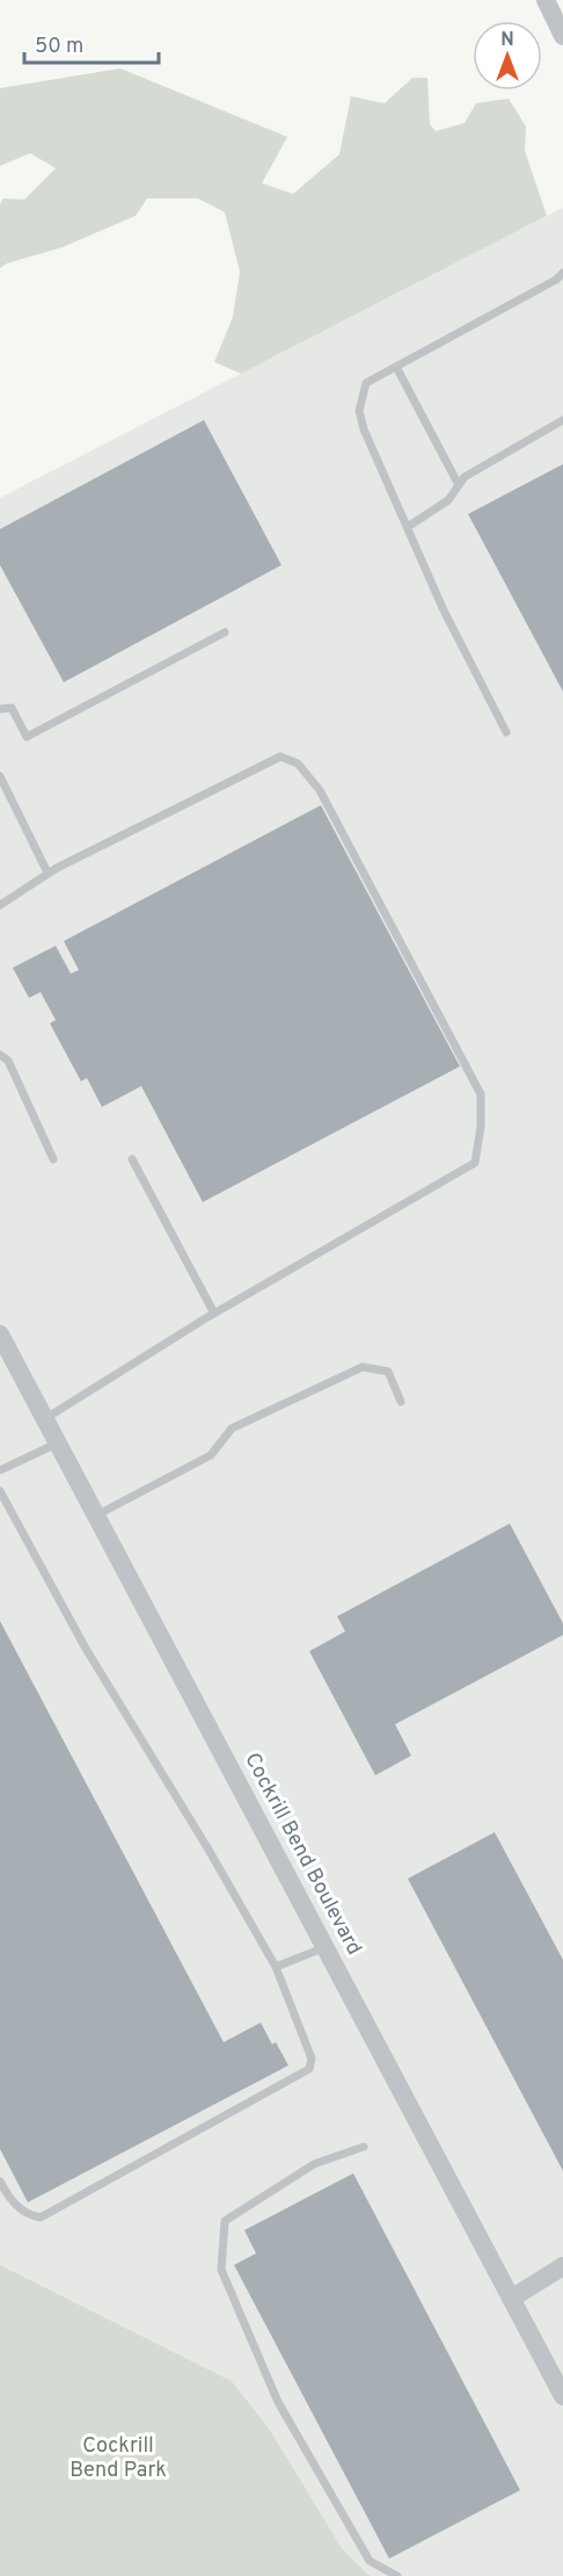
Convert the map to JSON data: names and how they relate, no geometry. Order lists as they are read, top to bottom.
{
  "streets": {
    "street": ["Cockrill Bend Boulevard"]
  },
  "parks": ["Cockrill Bend Park"],
  "scale_bar": "50 m",
  "north": "top"
}
